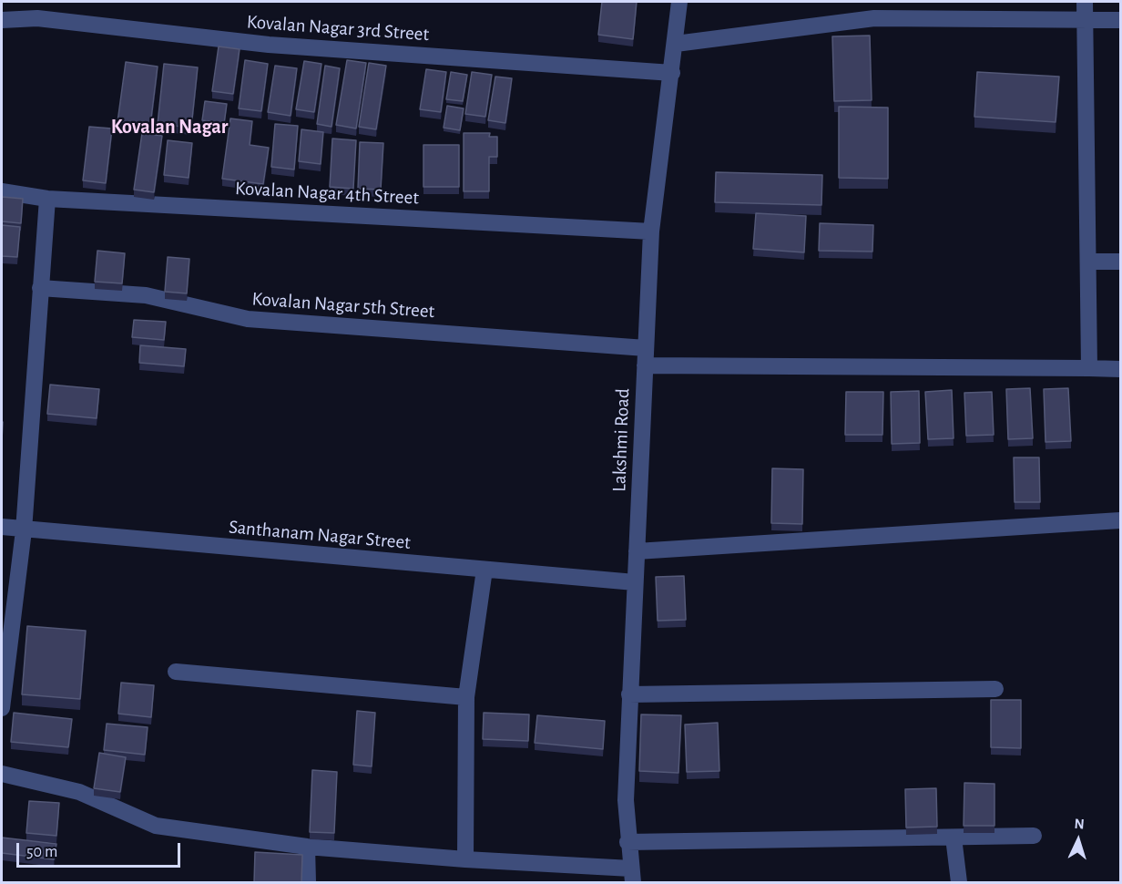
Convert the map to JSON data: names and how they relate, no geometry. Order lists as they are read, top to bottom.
{
  "streets": {
    "street": [
      "Kovalan Nagar 3rd Street",
      "Kovalan Nagar 4th Street",
      "Kovalan Nagar 5th Street",
      "Lakshmi Road",
      "Santhanam Nagar Street"
    ]
  },
  "crossings": [
    ["Kovalan Nagar 3rd Street", "Lakshmi Road"],
    ["Kovalan Nagar 4th Street", "Lakshmi Road"],
    ["Kovalan Nagar 5th Street", "Lakshmi Road"],
    ["Lakshmi Road", "Santhanam Nagar Street"]
  ],
  "districts": ["Kovalan Nagar"],
  "scale_bar": "50 m",
  "north": "top"
}
